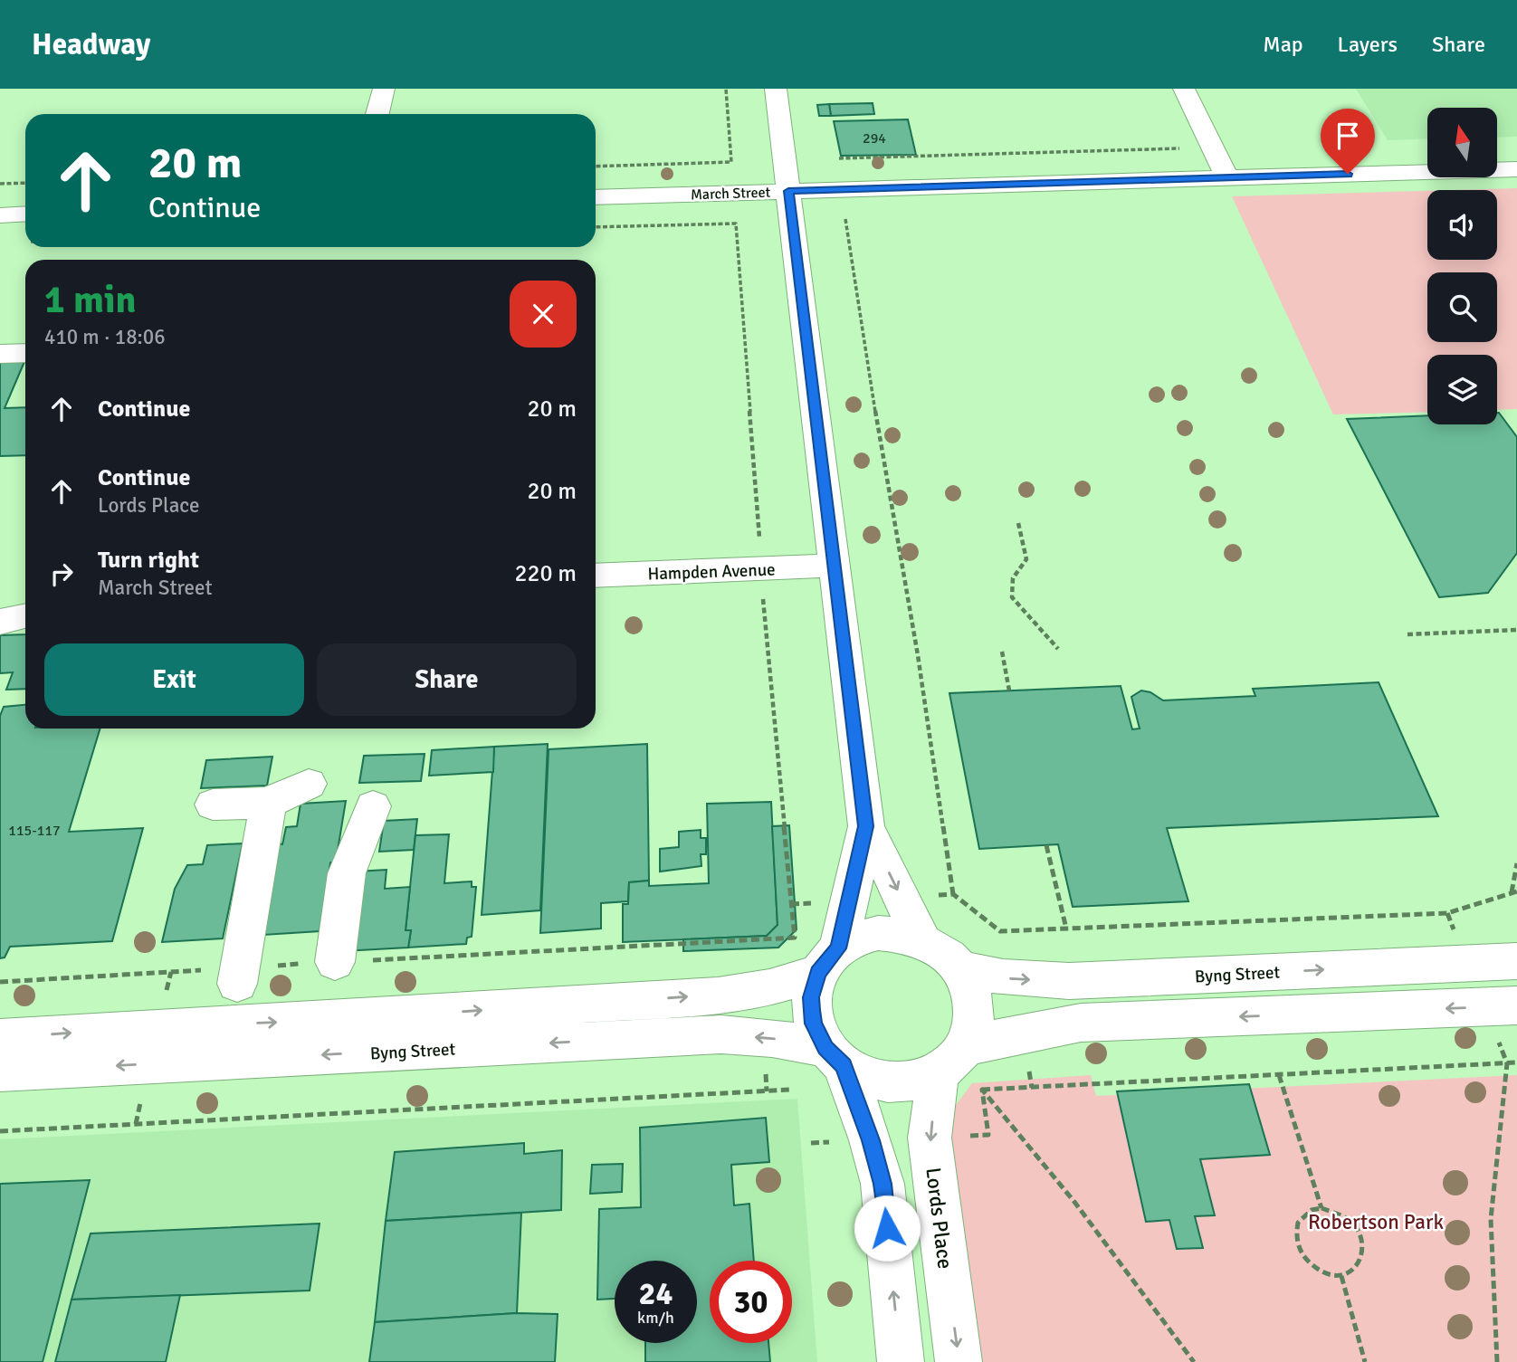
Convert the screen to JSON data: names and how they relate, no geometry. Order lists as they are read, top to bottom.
{
  "streets": {
    "street": [
      "March Street",
      "Hampden Avenue",
      "Byng Street",
      "Lords Place"
    ]
  },
  "crossings": [
    ["Byng Street", "Lords Place"]
  ],
  "parks": ["Robertson Park"],
  "house_numbers": ["294", "115-117"],
  "north": "top",
  "page": {
    "header": "Headway",
    "nav": ["Map", "Layers", "Share"],
    "turn": ["20 m", "Continue"],
    "heading": ["1 min", "410 m · 18:06"],
    "list": [
      {
        "name": "Continue",
        "value": "20 m"
      },
      {
        "name": "Continue",
        "note": "Lords Place",
        "value": "20 m"
      },
      {
        "name": "Turn right",
        "note": "March Street",
        "value": "220 m"
      }
    ],
    "buttons": ["Exit", "Share"],
    "speed": "24 km/h",
    "limit": "30"
  }
}
